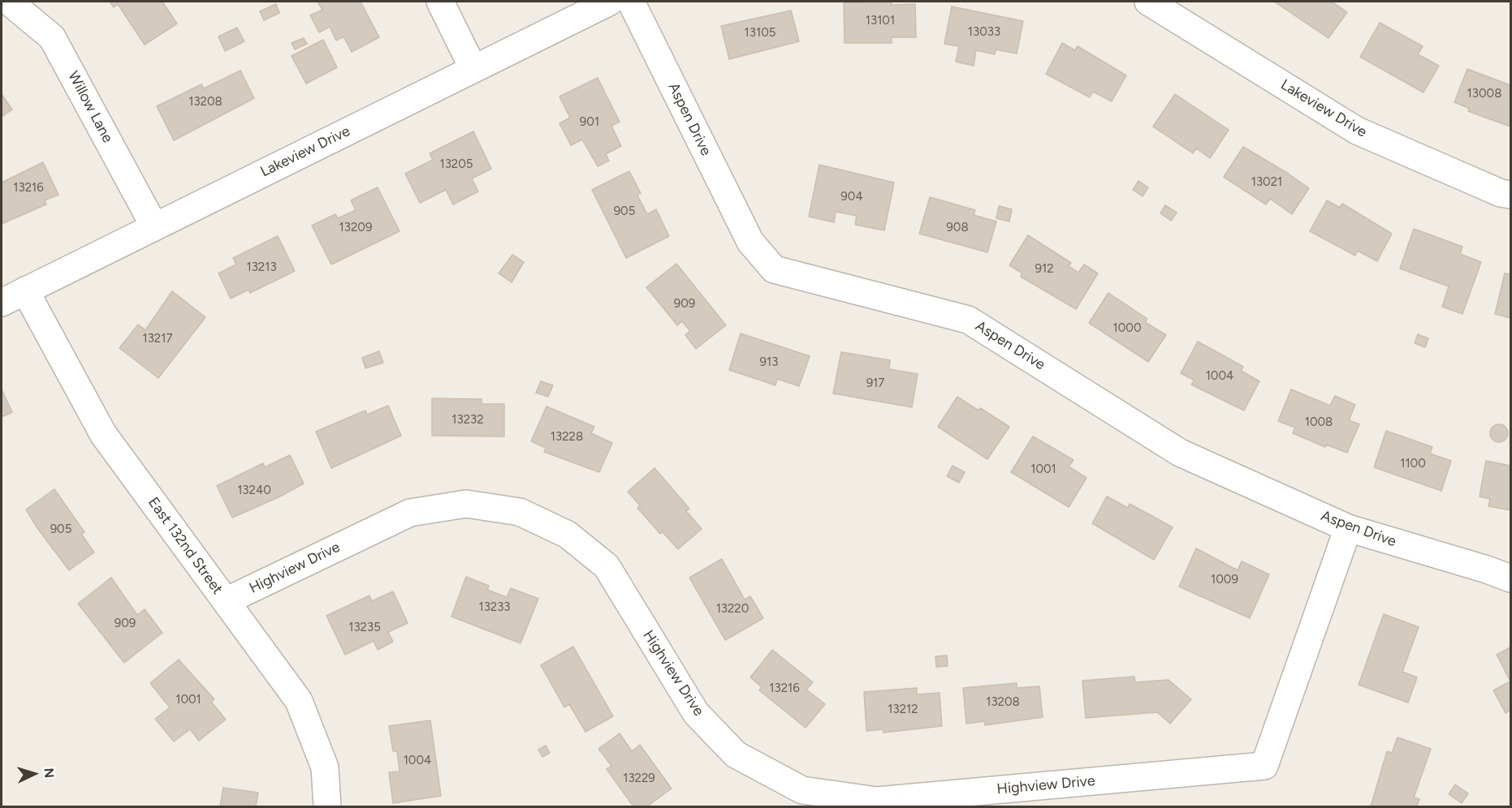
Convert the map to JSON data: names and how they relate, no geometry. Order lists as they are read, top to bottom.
{
  "streets": {
    "street": [
      "Willow Lane",
      "Lakeview Drive",
      "Aspen Drive",
      "East 132nd Street",
      "Highview Drive"
    ]
  },
  "crossings": [
    ["Willow Lane", "Lakeview Drive"],
    ["Lakeview Drive", "East 132nd Street"],
    ["Aspen Drive", "Highview Drive"],
    ["East 132nd Street", "Highview Drive"]
  ],
  "house_numbers": [
    "13101",
    "13033",
    "13105",
    "13008",
    "13208",
    "901",
    "13205",
    "13021",
    "13216",
    "904",
    "905",
    "13209",
    "908",
    "13213",
    "912",
    "909",
    "1000",
    "13217",
    "913",
    "1004",
    "917",
    "13232",
    "1008",
    "13228",
    "1100",
    "1001",
    "13240",
    "905",
    "1009",
    "13233",
    "13220",
    "909",
    "13235",
    "13216",
    "1001",
    "13208",
    "13212",
    "1004",
    "13229"
  ],
  "north": "right"
}
